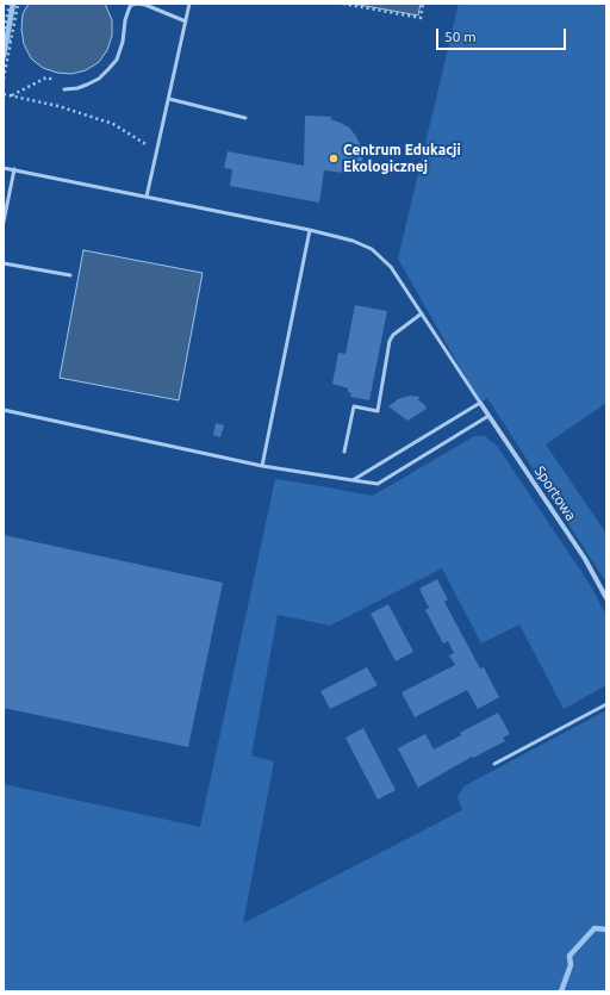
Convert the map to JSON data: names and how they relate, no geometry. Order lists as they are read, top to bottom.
{
  "streets": {
    "street": ["Sportowa"]
  },
  "places": ["Centrum Edukacji Ekologicznej"],
  "scale_bar": "50 m"
}
